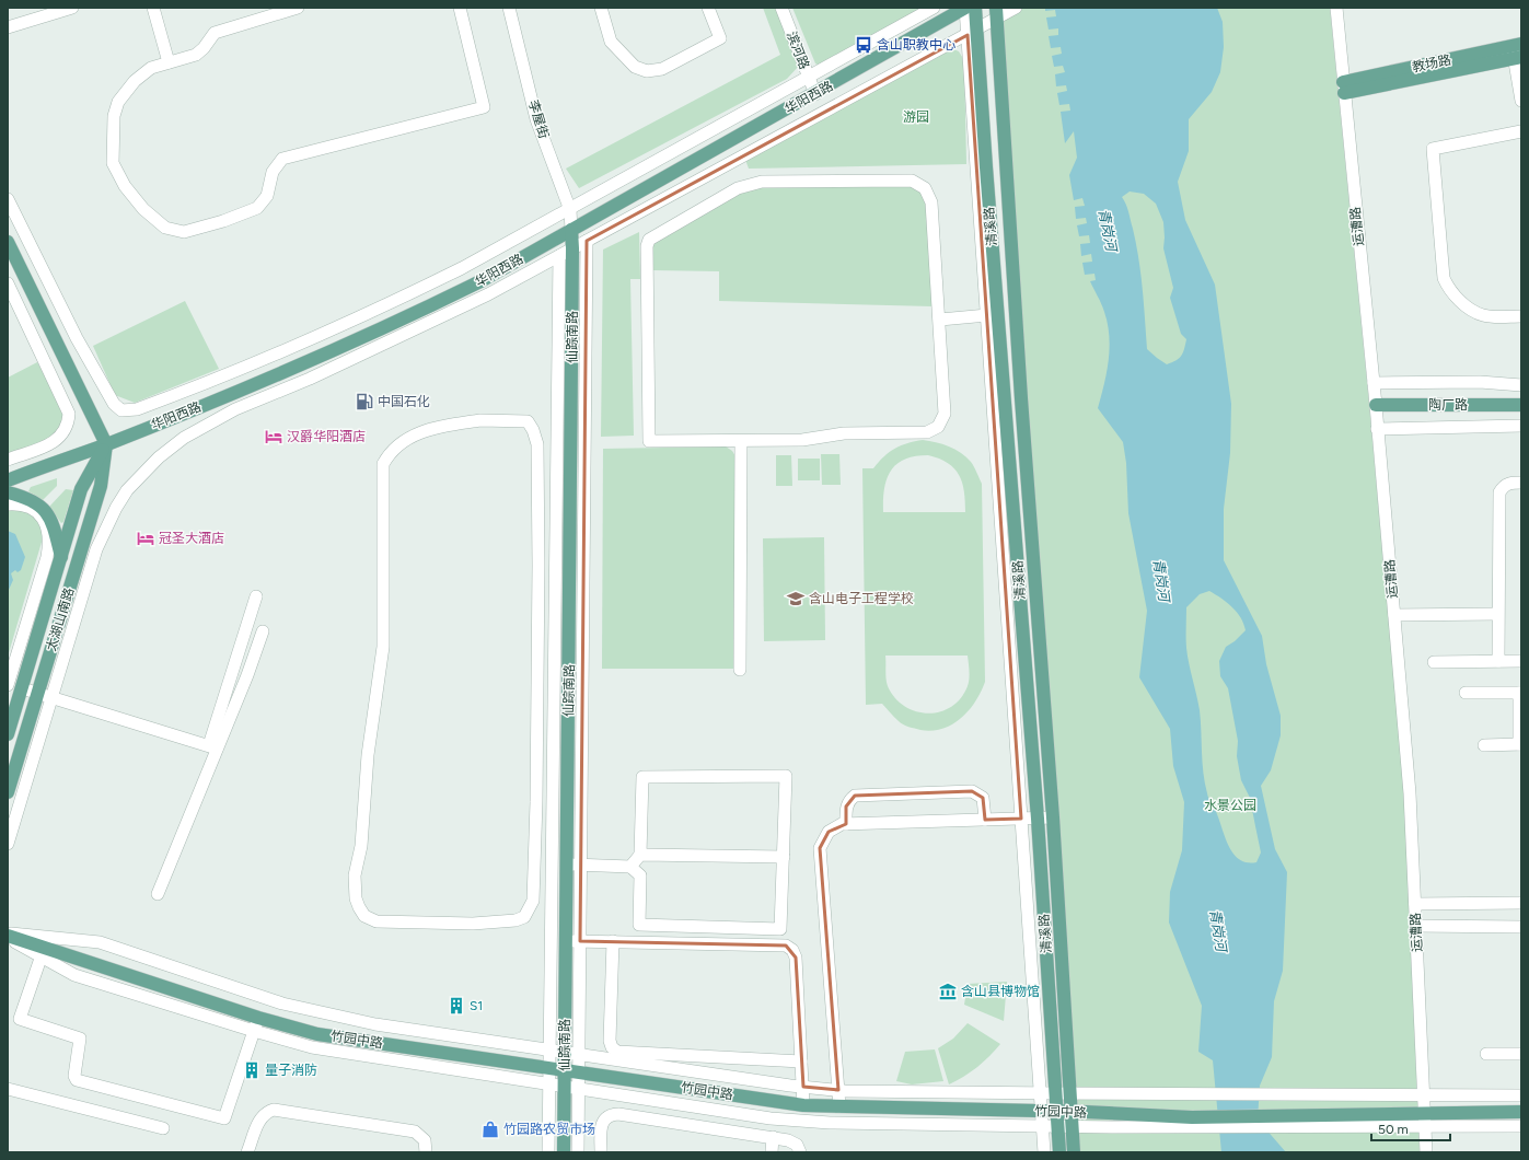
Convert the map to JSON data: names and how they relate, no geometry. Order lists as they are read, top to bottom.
{
  "streets": {
    "main road": [
      "教场路",
      "华阳西路",
      "清溪路",
      "仙踪南路",
      "陶厂路",
      "太湖山南路",
      "竹园中路"
    ],
    "street": ["滨河路", "李屋街", "运漕路"]
  },
  "crossings": [
    ["滨河路", "华阳西路"],
    ["教场路", "运漕路"],
    ["华阳西路", "李屋街"],
    ["华阳西路", "仙踪南路"],
    ["华阳西路", "太湖山南路"],
    ["李屋街", "仙踪南路"],
    ["清溪路", "竹园中路"],
    ["运漕路", "陶厂路"],
    ["运漕路", "竹园中路"],
    ["仙踪南路", "竹园中路"]
  ],
  "water": ["青岗河"],
  "parks": ["游园", "水景公园"],
  "places": {
    "bus stop": ["含山职教中心"],
    "fuel station": ["中国石化"],
    "hotel": ["汉爵华阳酒店", "冠圣大酒店"],
    "school or university": ["含山电子工程学校"],
    "museum": ["含山县博物馆"],
    "building": ["S1", "量子消防"],
    "shop": ["竹园路农贸市场"]
  },
  "scale_bar": "50 m"
}
